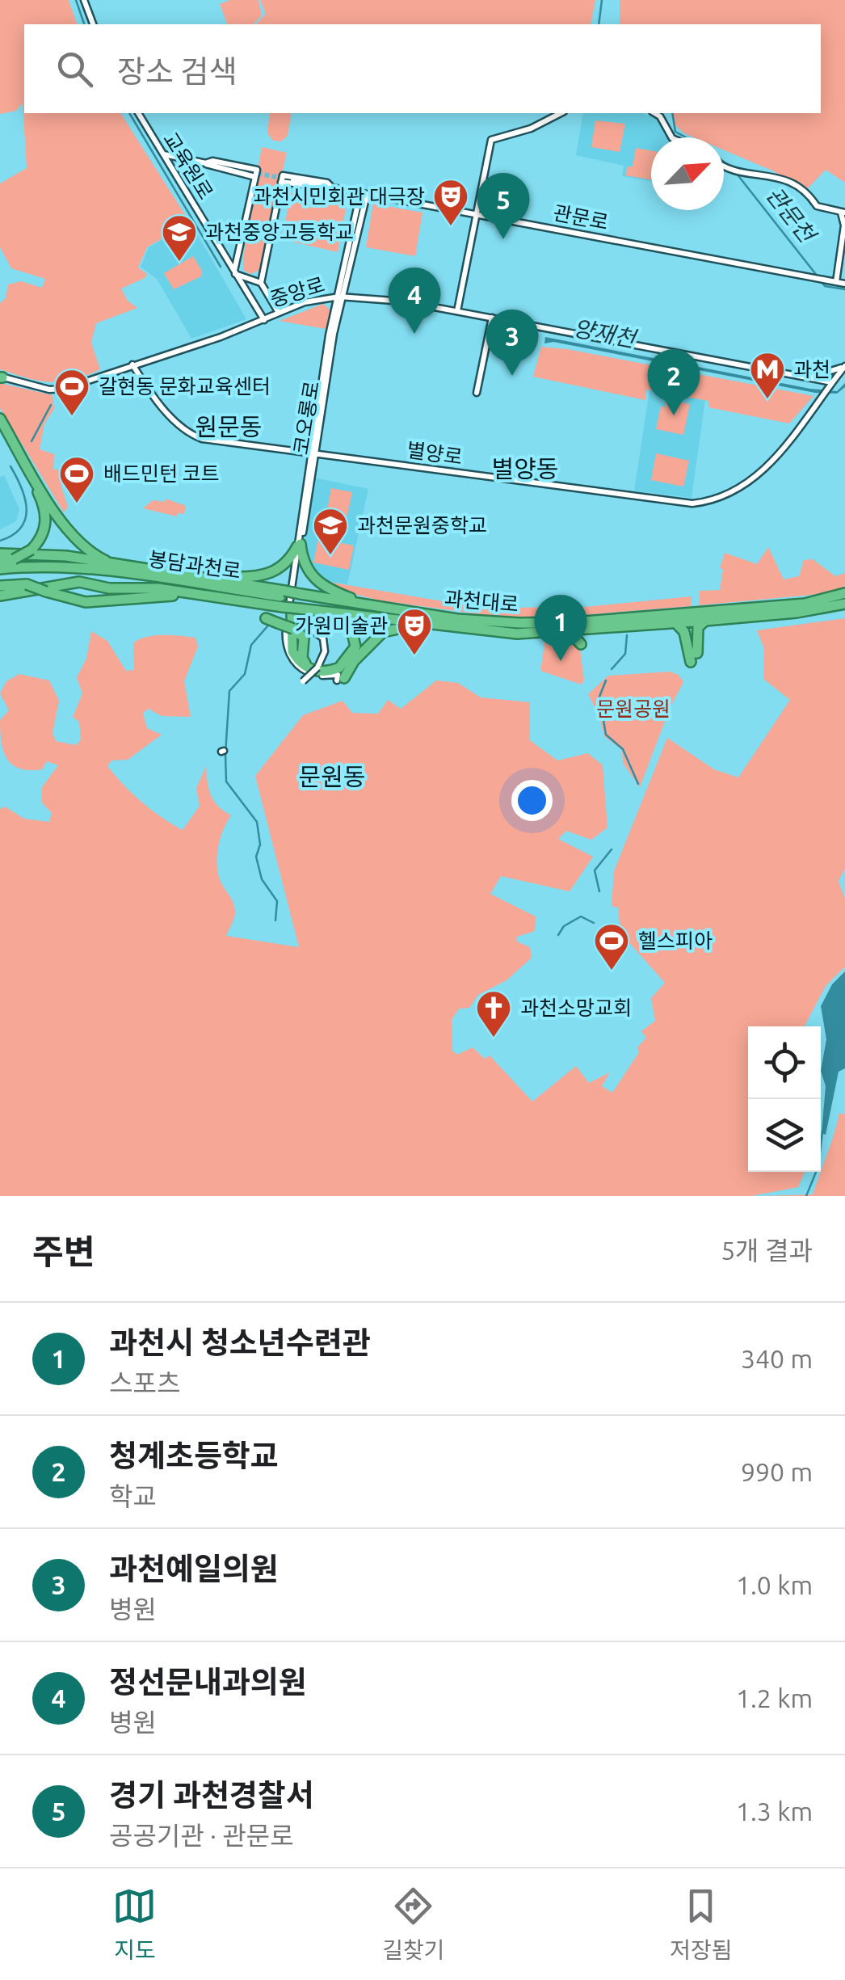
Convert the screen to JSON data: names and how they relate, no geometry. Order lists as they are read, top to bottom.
{
  "streets": {
    "highway": ["봉담과천로", "과천대로"],
    "street": [
      "교육원로",
      "관문로",
      "중앙로",
      "별양로"
    ]
  },
  "crossings": [
    ["교육원로", "중앙로"],
    ["중앙로", "별양로"],
    ["봉담과천로", "과천대로"]
  ],
  "districts": ["원문동", "별양동", "문원동"],
  "water": ["관문천", "양재천"],
  "parks": ["문원공원"],
  "places": {
    "theatre": ["과천시민회관 대극장", "가원미술관"],
    "school or university": ["과천중앙고등학교", "과천문원중학교"],
    "metro station": ["과천"],
    "sports": ["갈현동 문화교육센터", "배드민턴 코트", "헬스피아"],
    "church": ["과천소망교회"]
  },
  "north": "top right",
  "page": {
    "search": "장소 검색",
    "pins": [
      "5",
      "4",
      "3",
      "2",
      "1"
    ],
    "heading": ["주변", "5개 결과"],
    "list": [
      {
        "mark": "1",
        "name": "과천시 청소년수련관",
        "note": "스포츠",
        "value": "340 m"
      },
      {
        "mark": "2",
        "name": "청계초등학교",
        "note": "학교",
        "value": "990 m"
      },
      {
        "mark": "3",
        "name": "과천예일의원",
        "note": "병원",
        "value": "1.0 km"
      },
      {
        "mark": "4",
        "name": "정선문내과의원",
        "note": "병원",
        "value": "1.2 km"
      },
      {
        "mark": "5",
        "name": "경기 과천경찰서",
        "note": "공공기관 · 관문로",
        "value": "1.3 km"
      }
    ],
    "nav": ["지도", "길찾기", "저장됨"]
  }
}
